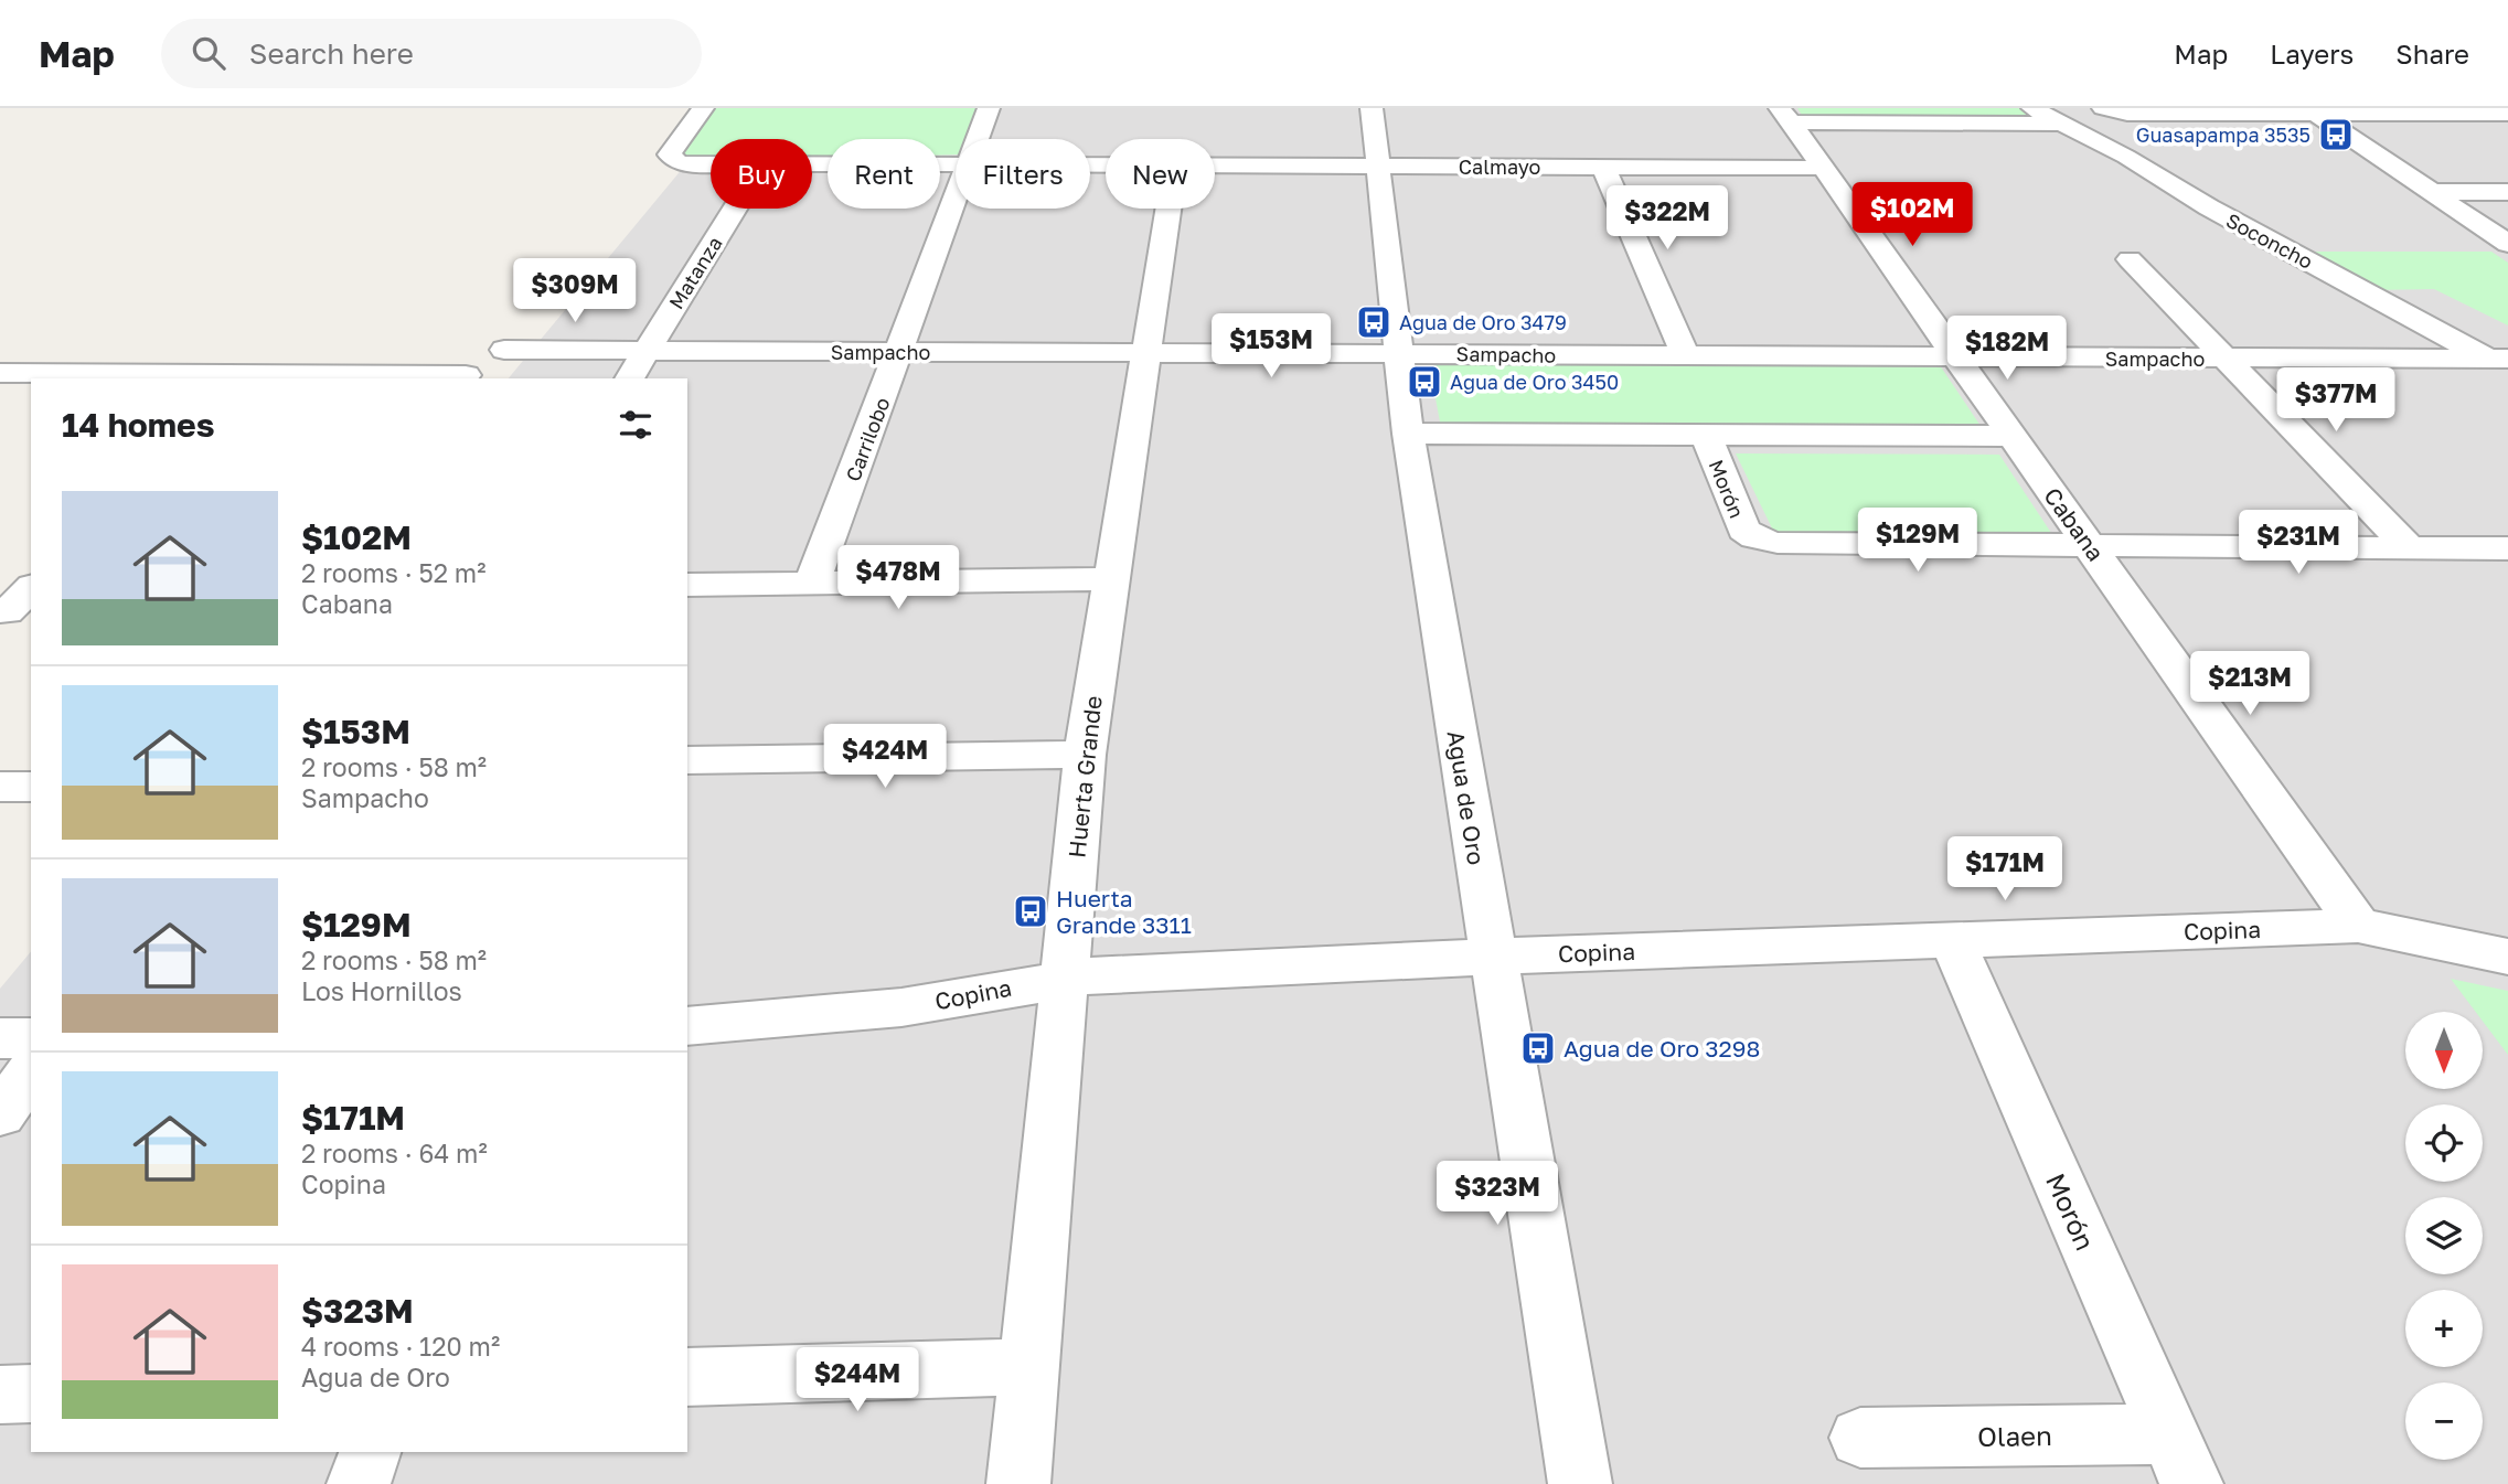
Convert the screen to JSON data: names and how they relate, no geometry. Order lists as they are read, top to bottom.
{
  "streets": {
    "street": [
      "Calmayo",
      "Soconcho",
      "Matanza",
      "Sampacho",
      "Carrilobo",
      "Morón",
      "Cabana",
      "Huerta Grande",
      "Agua de Oro",
      "Copina",
      "Olaen"
    ]
  },
  "crossings": [
    ["Calmayo", "Cabana"],
    ["Calmayo", "Agua de Oro"],
    ["Soconcho", "Sampacho"],
    ["Matanza", "Sampacho"],
    ["Sampacho", "Carrilobo"],
    ["Sampacho", "Cabana"],
    ["Sampacho", "Huerta Grande"],
    ["Sampacho", "Agua de Oro"],
    ["Morón", "Cabana"],
    ["Morón", "Copina"],
    ["Morón", "Olaen"],
    ["Cabana", "Copina"],
    ["Huerta Grande", "Copina"],
    ["Agua de Oro", "Copina"]
  ],
  "places": {
    "bus stop": [
      "Guasapampa 3535",
      "Agua de Oro 3479",
      "Agua de Oro 3450",
      "Huerta Grande 3311",
      "Agua de Oro 3298"
    ]
  },
  "north": "bottom",
  "page": {
    "header": "Map",
    "search": "Search here",
    "nav": ["Map", "Layers", "Share"],
    "chip": [
      "Buy",
      "Rent",
      "Filters",
      "New"
    ],
    "price": [
      "$102M",
      "$322M",
      "$309M",
      "$153M",
      "$182M",
      "$377M",
      "$129M",
      "$231M",
      "$478M",
      "$213M",
      "$424M",
      "$171M",
      "$323M",
      "$244M"
    ],
    "heading": "14 homes",
    "list": [
      {
        "name": "$102M",
        "note": "2 rooms · 52 m² · Cabana"
      },
      {
        "name": "$153M",
        "note": "2 rooms · 58 m² · Sampacho"
      },
      {
        "name": "$129M",
        "note": "2 rooms · 58 m² · Los Hornillos"
      },
      {
        "name": "$171M",
        "note": "2 rooms · 64 m² · Copina"
      },
      {
        "name": "$323M",
        "note": "4 rooms · 120 m² · Agua de Oro"
      }
    ],
    "map_buttons": ["+", "−"]
  }
}
